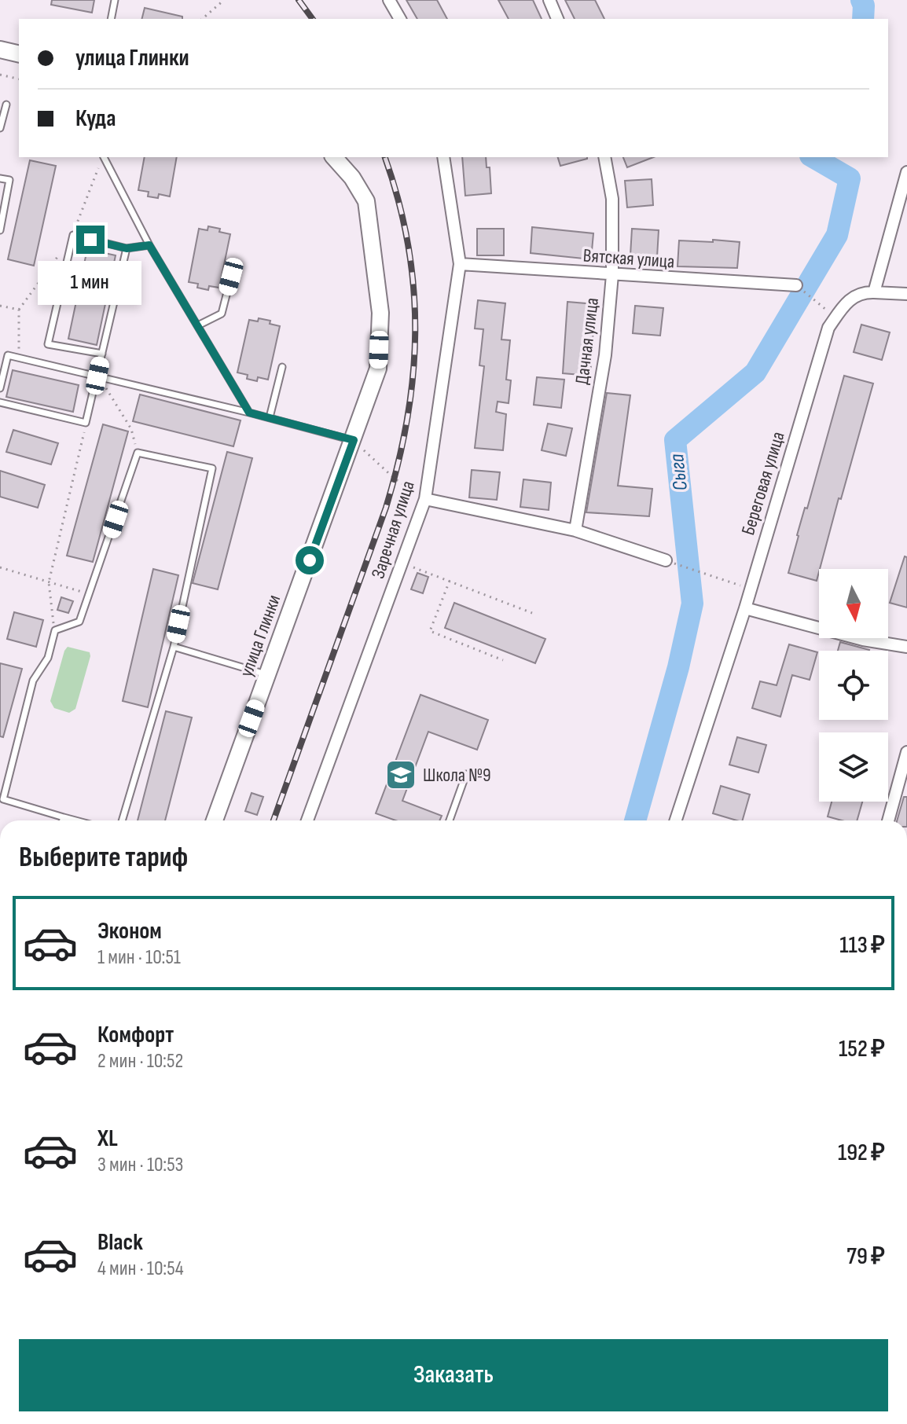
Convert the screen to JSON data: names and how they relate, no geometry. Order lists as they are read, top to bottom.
{
  "streets": {
    "main road": ["улица Глинки"],
    "street": [
      "Вятская улица",
      "Дачная улица",
      "Береговая улица",
      "Заречная улица"
    ]
  },
  "crossings": [
    ["Вятская улица", "Дачная улица"],
    ["Вятская улица", "Заречная улица"]
  ],
  "water": ["Сыга"],
  "places": {
    "school or university": ["Школа №9"]
  },
  "north": "bottom",
  "page": {
    "banner": ["улица Глинки", "Куда"],
    "bubble": "1 мин",
    "heading": "Выберите тариф",
    "list": [
      {
        "name": "Эконом",
        "note": "1 мин · 10:51",
        "value": "113 ₽"
      },
      {
        "name": "Комфорт",
        "note": "2 мин · 10:52",
        "value": "152 ₽"
      },
      {
        "name": "XL",
        "note": "3 мин · 10:53",
        "value": "192 ₽"
      },
      {
        "name": "Black",
        "note": "4 мин · 10:54",
        "value": "79 ₽"
      }
    ],
    "buttons": "Заказать"
  }
}
